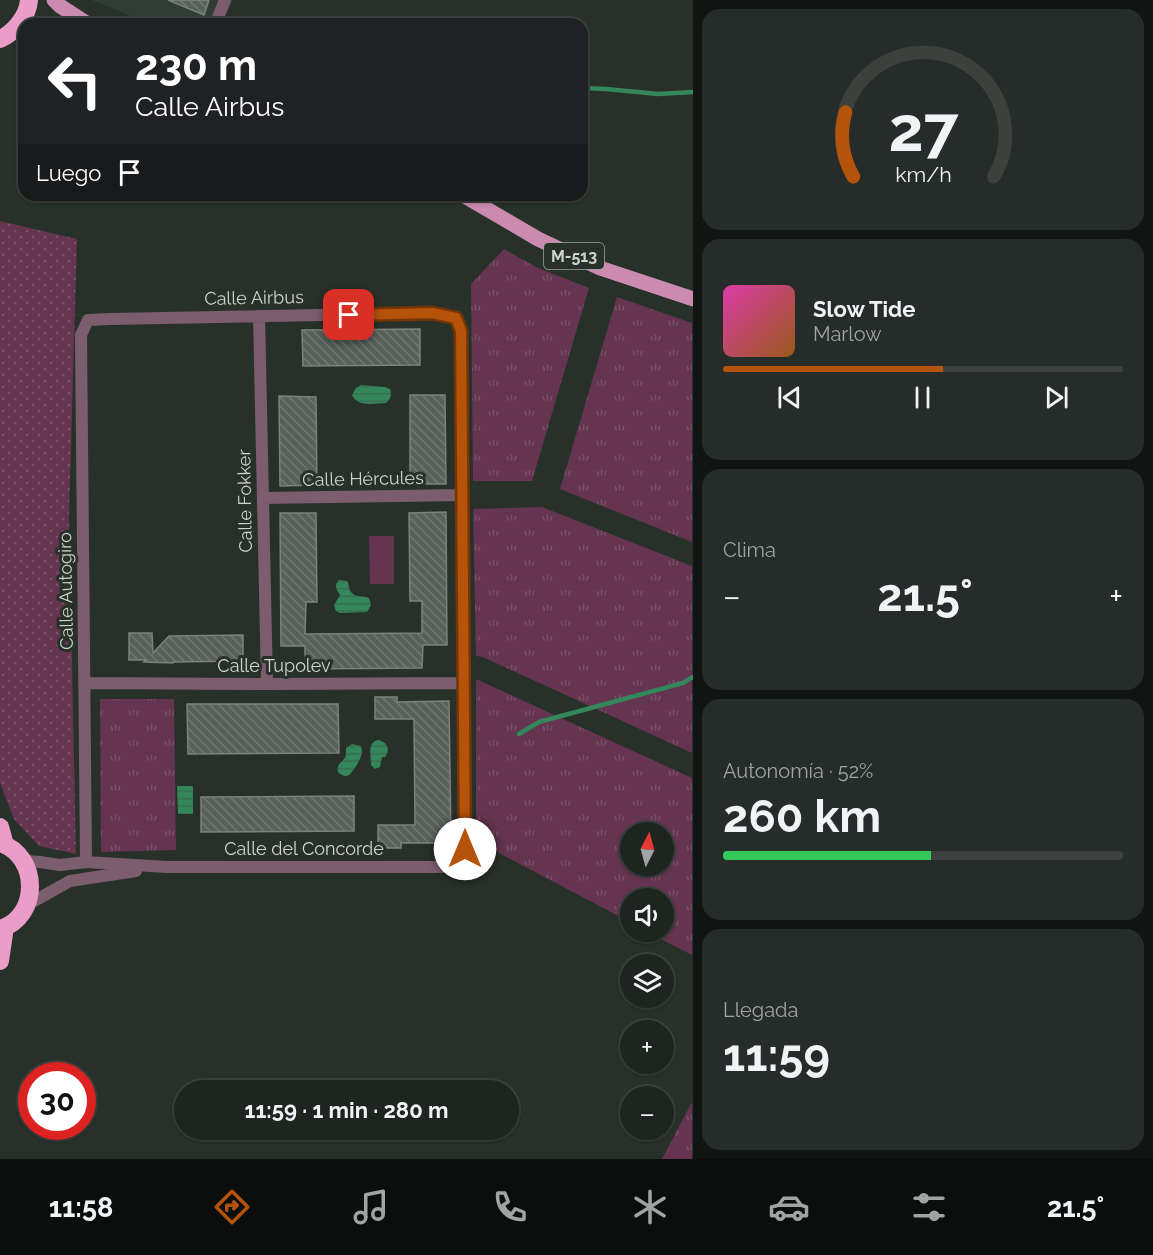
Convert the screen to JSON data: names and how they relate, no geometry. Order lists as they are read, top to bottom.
{
  "streets": {
    "main road": ["M-513"],
    "street": [
      "Calle Airbus",
      "Calle Hércules",
      "Calle Fokker",
      "Calle Autogiro",
      "Calle Tupolev",
      "Calle del Concorde"
    ]
  },
  "crossings": [
    ["Calle Airbus", "Calle Hércules"],
    ["Calle Airbus", "Calle Fokker"],
    ["Calle Airbus", "Calle Autogiro"],
    ["Calle Hércules", "Calle Fokker"],
    ["Calle Fokker", "Calle Tupolev"],
    ["Calle Autogiro", "Calle Tupolev"],
    ["Calle Autogiro", "Calle del Concorde"],
    ["Calle Tupolev", "Calle del Concorde"]
  ],
  "north": "top",
  "page": {
    "turn": ["230 m", "Calle Airbus"],
    "then": "Luego",
    "song": ["Slow Tide", "Marlow"],
    "tile": [
      "Clima",
      ["Autonomía · 52%", "260 km"],
      ["Llegada", "11:59"]
    ],
    "heat": ["−", "21.5°", "+"],
    "map_buttons": ["+", "−"],
    "limit": "30",
    "trip": "11:59 · 1 min · 280 m",
    "tabs": ["11:58", "21.5°"],
    "gauge": ["27", "km/h"]
  }
}
